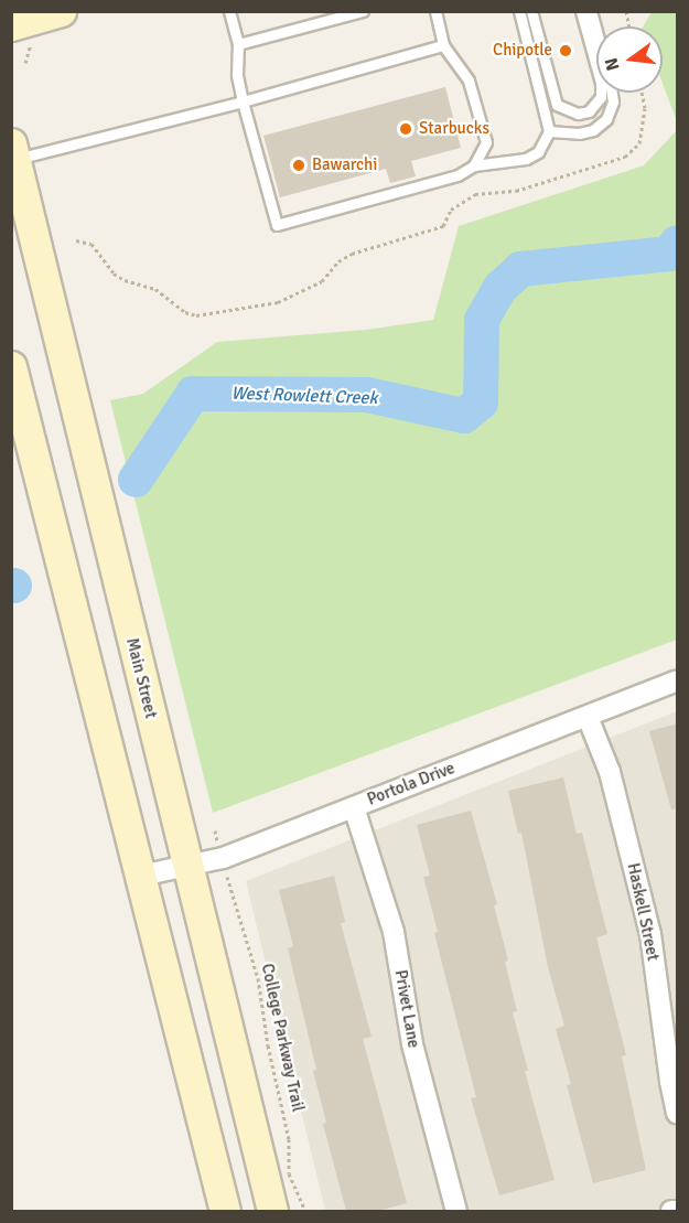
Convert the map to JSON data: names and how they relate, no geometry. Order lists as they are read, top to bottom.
{
  "streets": {
    "main road": ["Main Street"],
    "street": ["Portola Drive", "Haskell Street", "Privet Lane"],
    "path": ["College Parkway Trail"]
  },
  "crossings": [
    ["Main Street", "Portola Drive"],
    ["Portola Drive", "Haskell Street"],
    ["Portola Drive", "Privet Lane"],
    ["Portola Drive", "College Parkway Trail"]
  ],
  "water": ["West Rowlett Creek"],
  "places": ["Chipotle", "Starbucks", "Bawarchi"],
  "north": "left"
}
